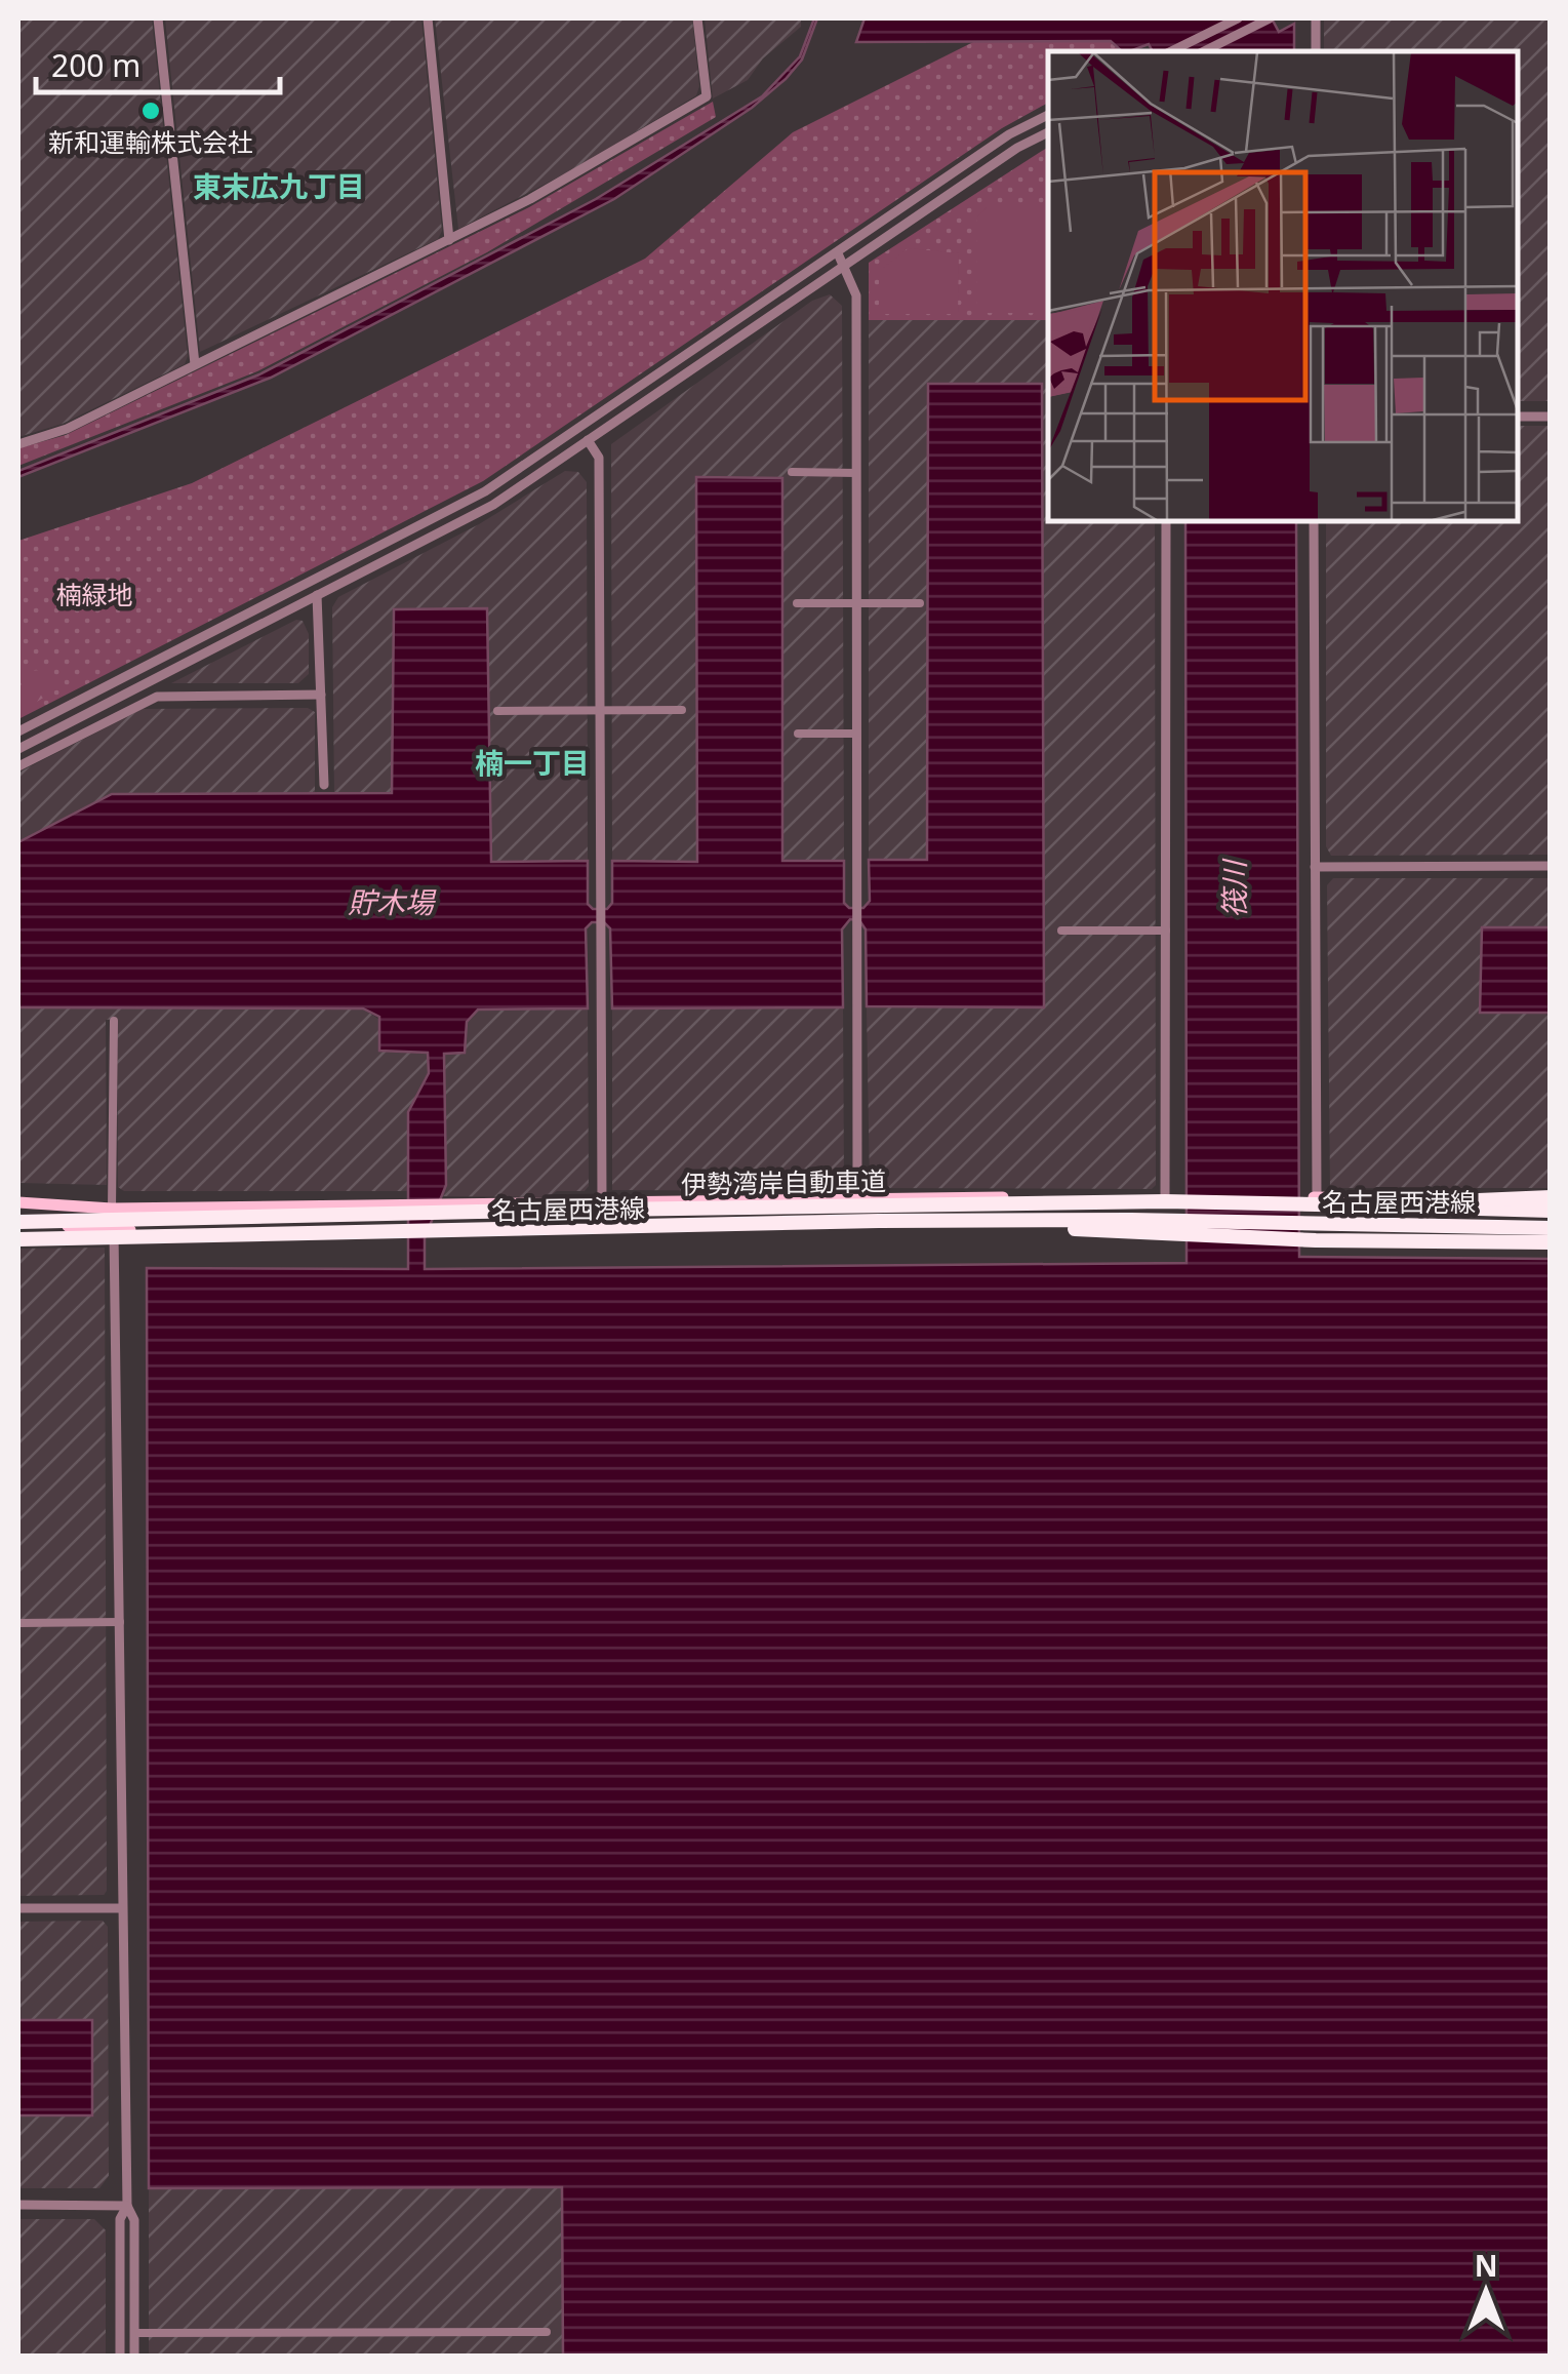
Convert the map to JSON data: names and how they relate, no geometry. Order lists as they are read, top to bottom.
{
  "streets": {
    "highway": ["伊勢湾岸自動車道"],
    "main road": ["名古屋西港線"]
  },
  "crossings": [
    ["伊勢湾岸自動車道", "名古屋西港線"]
  ],
  "districts": ["東末広九丁目", "楠一丁目"],
  "water": ["筏川", "貯木場"],
  "parks": ["楠緑地"],
  "places": ["新和運輸株式会社"],
  "scale_bar": "200 m",
  "north": "top"
}
